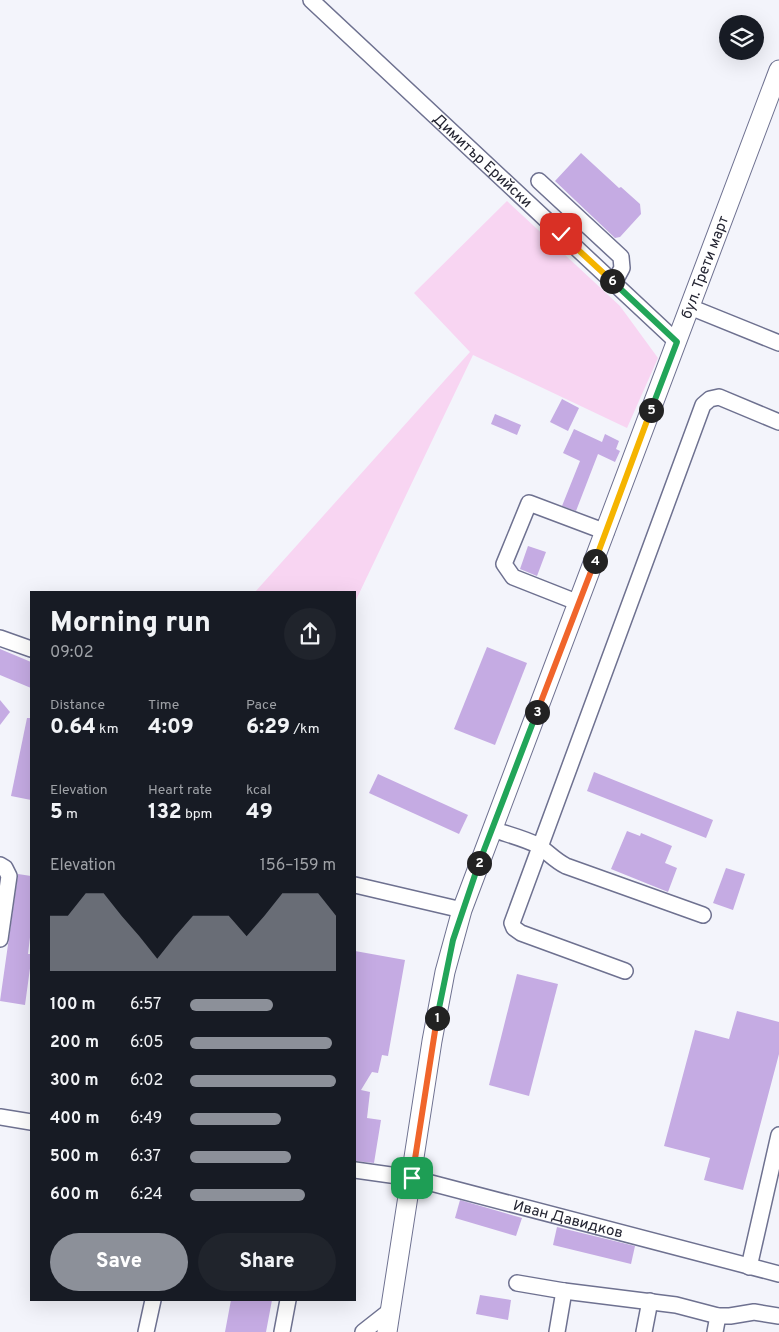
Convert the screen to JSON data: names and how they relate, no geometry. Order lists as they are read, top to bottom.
{
  "streets": {
    "main road": ["бул. Трети март"],
    "street": ["Димитър Ерийски", "Иван Давидков"]
  },
  "crossings": [
    ["Димитър Ерийски", "бул. Трети март"],
    ["бул. Трети март", "Иван Давидков"]
  ],
  "page": {
    "pins": [
      "6",
      "5",
      "4",
      "3",
      "2",
      "1"
    ],
    "heading": ["Morning run", "09:02"],
    "stats": [
      ["Distance", "0.64 km"],
      ["Time", "4:09"],
      ["Pace", "6:29 /km"],
      ["Elevation", "5 m"],
      ["Heart rate", "132 bpm"],
      ["kcal", "49"]
    ],
    "chart": ["Elevation", "156–159 m"],
    "list": [
      {
        "name": "100 m",
        "note": "6:57"
      },
      {
        "name": "200 m",
        "note": "6:05"
      },
      {
        "name": "300 m",
        "note": "6:02"
      },
      {
        "name": "400 m",
        "note": "6:49"
      },
      {
        "name": "500 m",
        "note": "6:37"
      },
      {
        "name": "600 m",
        "note": "6:24"
      }
    ],
    "buttons": ["Save", "Share"]
  }
}
